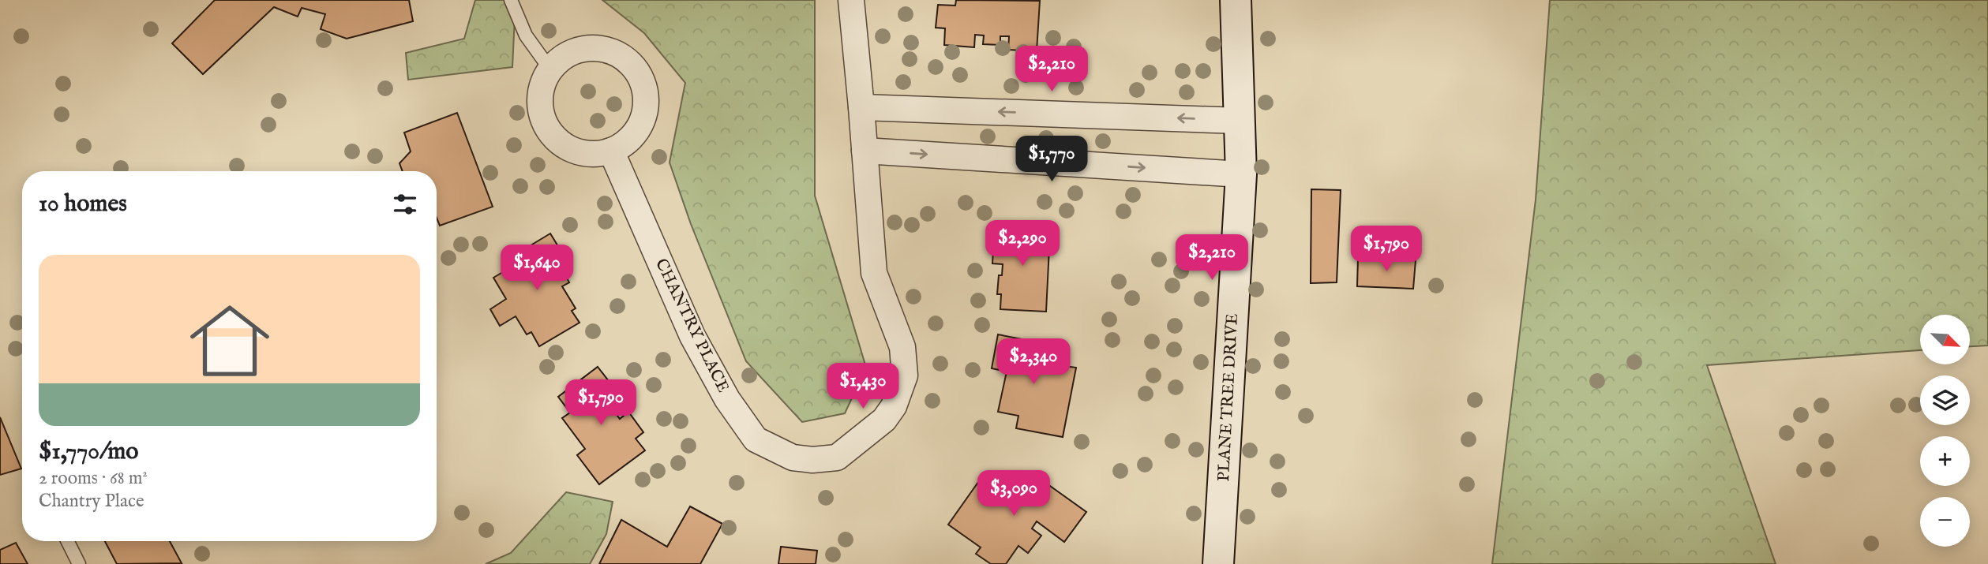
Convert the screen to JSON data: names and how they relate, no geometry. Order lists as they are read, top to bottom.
{
  "streets": {
    "street": ["CHANTRY PLACE", "PLANE TREE DRIVE"]
  },
  "north": "bottom right",
  "page": {
    "price": [
      "$2,210",
      "$1,770",
      "$2,290",
      "$1,790",
      "$2,210",
      "$1,640",
      "$2,340",
      "$1,430",
      "$1,790",
      "$3,090"
    ],
    "heading": "10 homes",
    "list": [
      {
        "name": "$1,770/mo",
        "note": "2 rooms · 68 m² · Chantry Place"
      }
    ],
    "map_buttons": ["+", "−"]
  }
}
